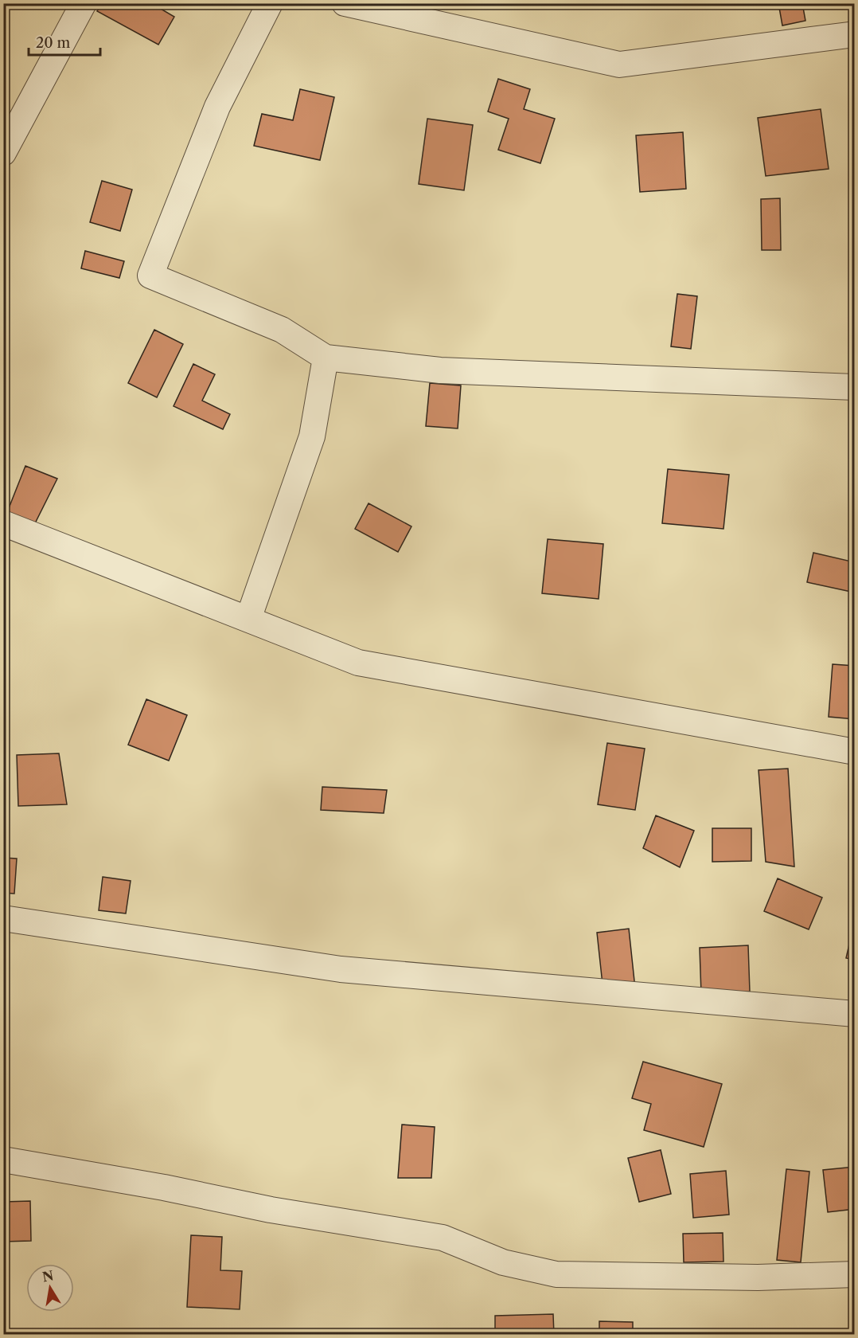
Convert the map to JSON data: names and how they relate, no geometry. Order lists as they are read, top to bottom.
{
  "scale_bar": "20 m",
  "north": "top"
}
